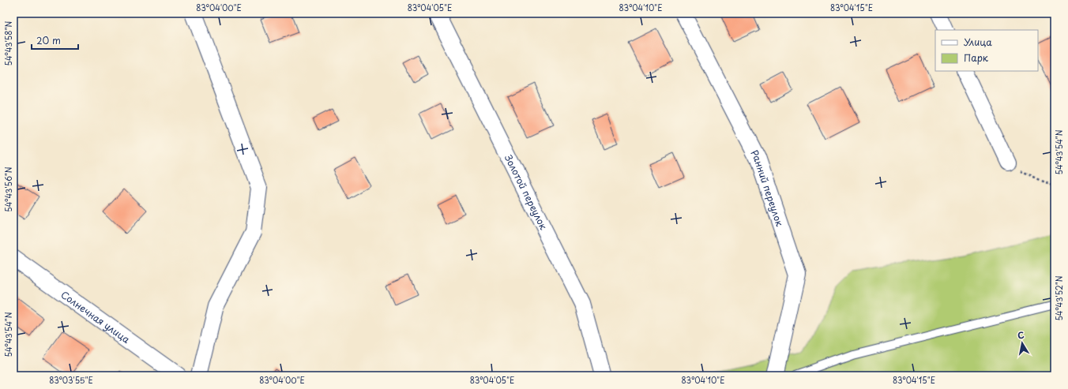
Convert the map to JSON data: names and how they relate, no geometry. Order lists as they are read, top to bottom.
{
  "streets": {
    "street": ["Ранний переулок", "Золотой переулок", "Солнечная улица"]
  },
  "legend": ["Улица", "Парк"],
  "scale_bar": "20 m",
  "north": "top",
  "coordinates": [
    "83°04'00\"E",
    "83°04'05\"E",
    "83°04'10\"E",
    "83°04'15\"E",
    "54°43'58\"N",
    "54°43'54\"N",
    "54°43'56\"N",
    "54°43'52\"N",
    "83°03'55\"E"
  ]
}
